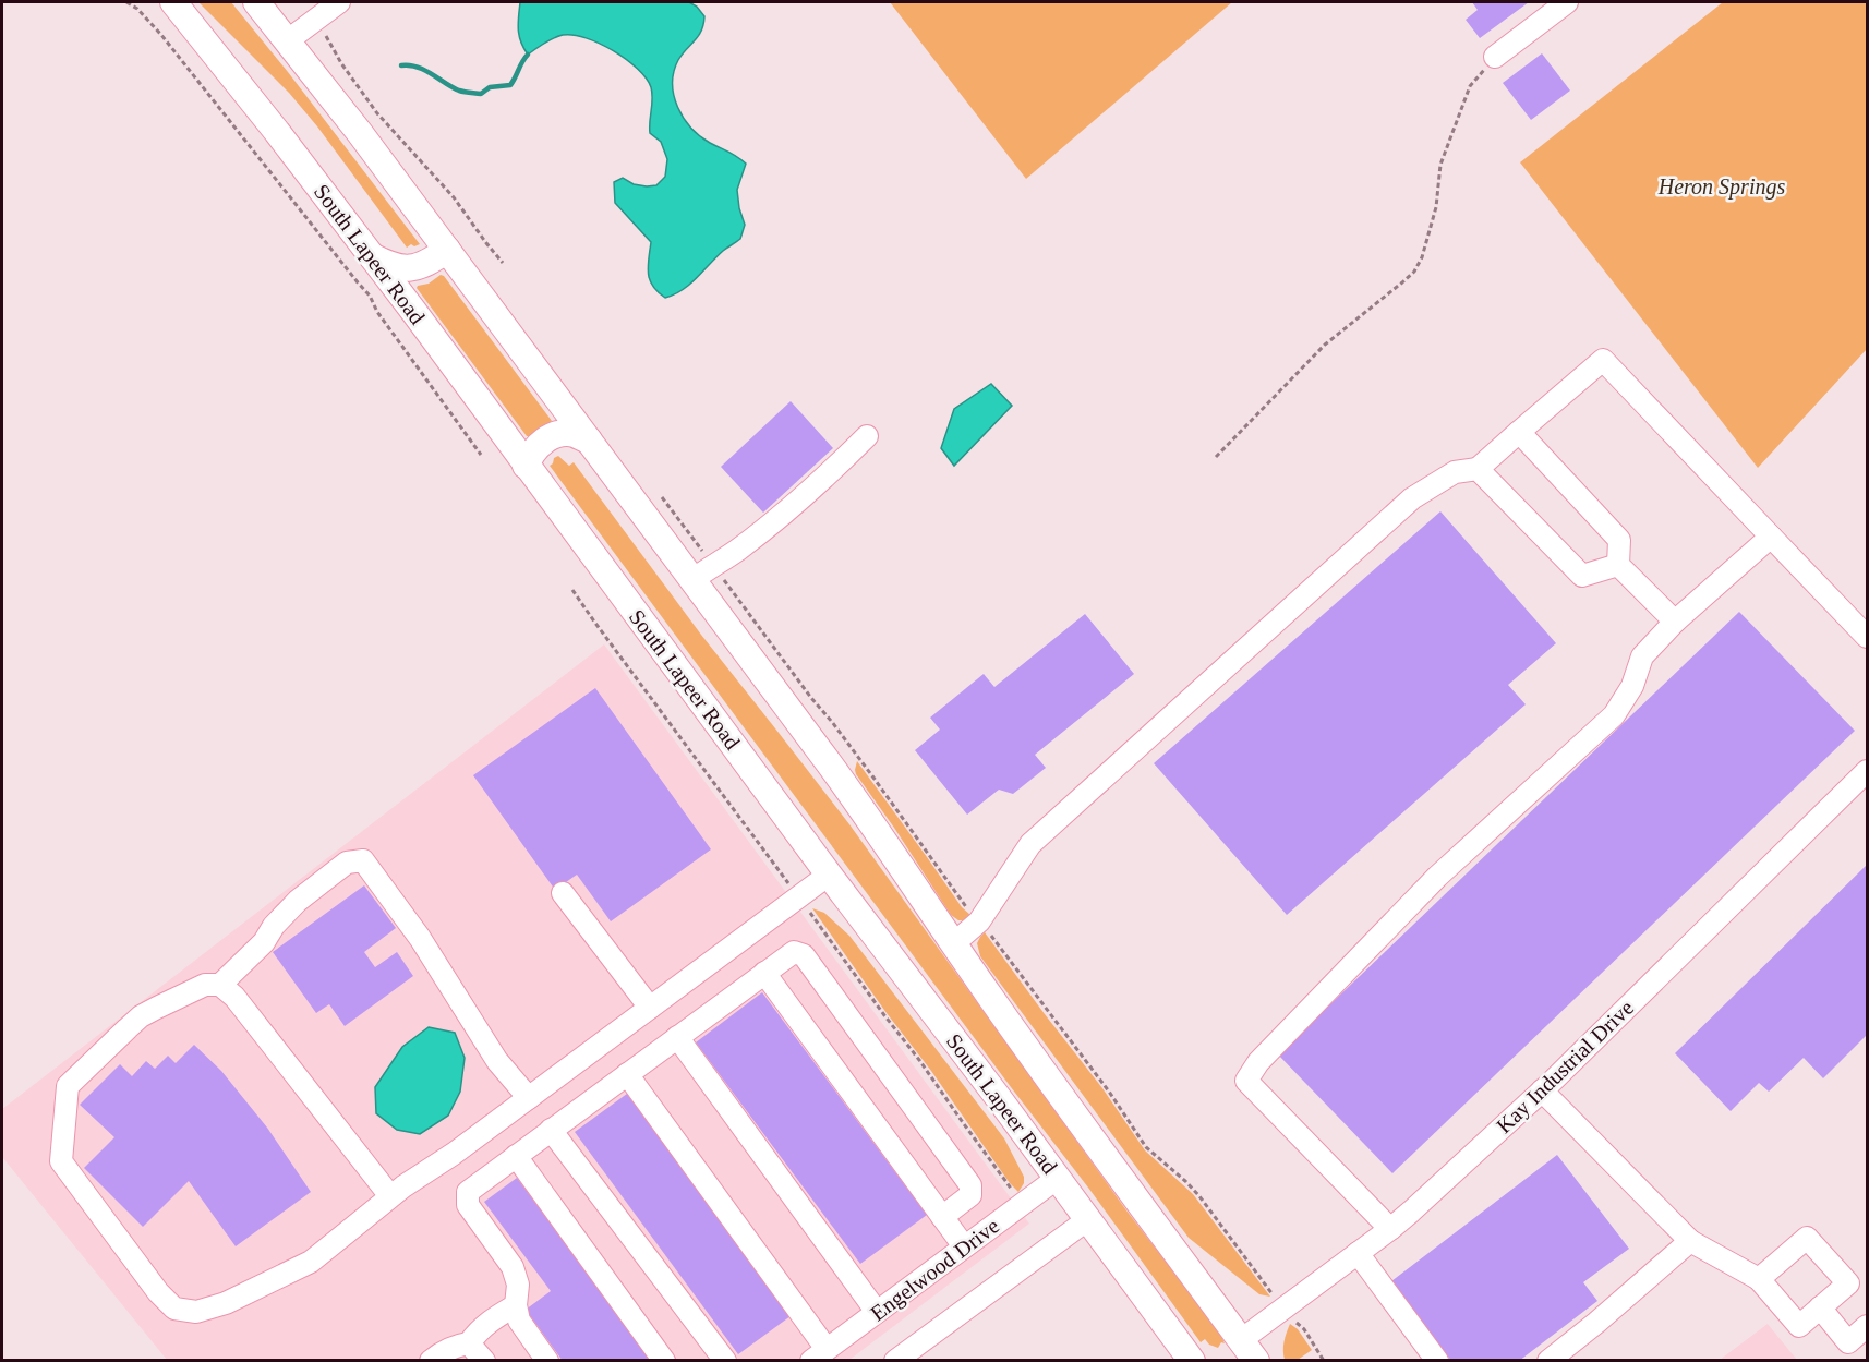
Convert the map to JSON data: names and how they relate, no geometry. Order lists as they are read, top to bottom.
{
  "streets": {
    "main road": ["South Lapeer Road"],
    "street": ["Kay Industrial Drive", "Engelwood Drive"]
  },
  "crossings": [
    ["South Lapeer Road", "Engelwood Drive"]
  ],
  "parks": ["Heron Springs"]
}
